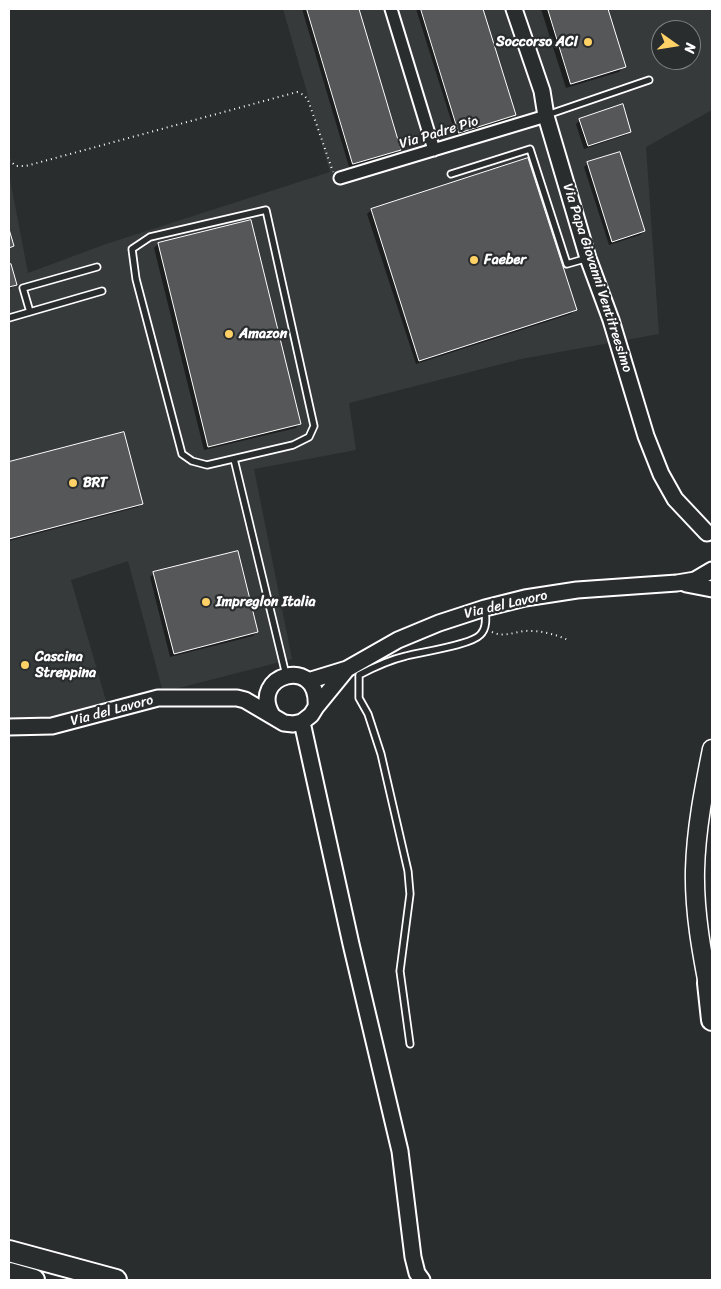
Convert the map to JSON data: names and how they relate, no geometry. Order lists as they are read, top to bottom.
{
  "streets": {
    "street": ["Via Padre Pio", "Via Papa Giovanni Ventitreesimo", "Via del Lavoro"]
  },
  "crossings": [
    ["Via Padre Pio", "Via Papa Giovanni Ventitreesimo"]
  ],
  "places": [
    "Soccorso ACI",
    "Faeber",
    "Amazon",
    "BRT",
    "Impreglon Italia",
    "Cascina Streppina"
  ],
  "north": "right"
}
